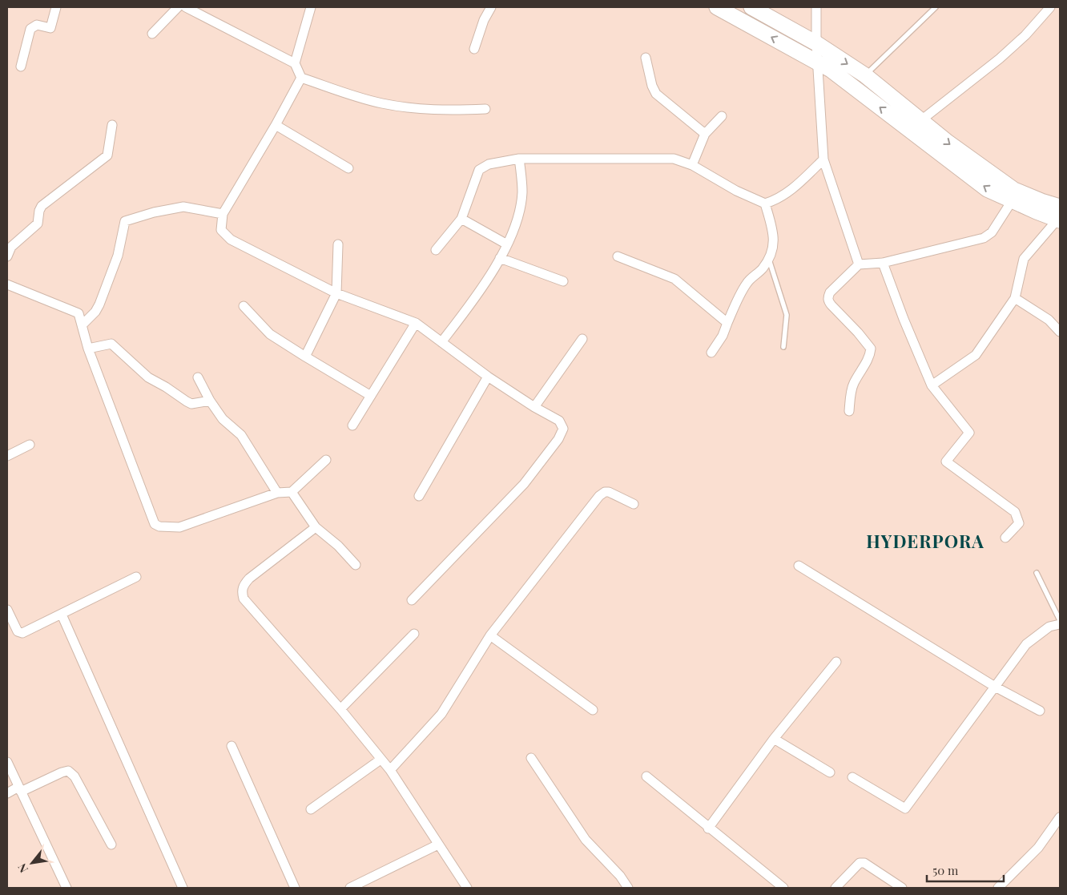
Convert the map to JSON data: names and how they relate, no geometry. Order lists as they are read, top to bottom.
{
  "districts": ["HYDERPORA"],
  "scale_bar": "50 m",
  "north": "bottom left"
}
